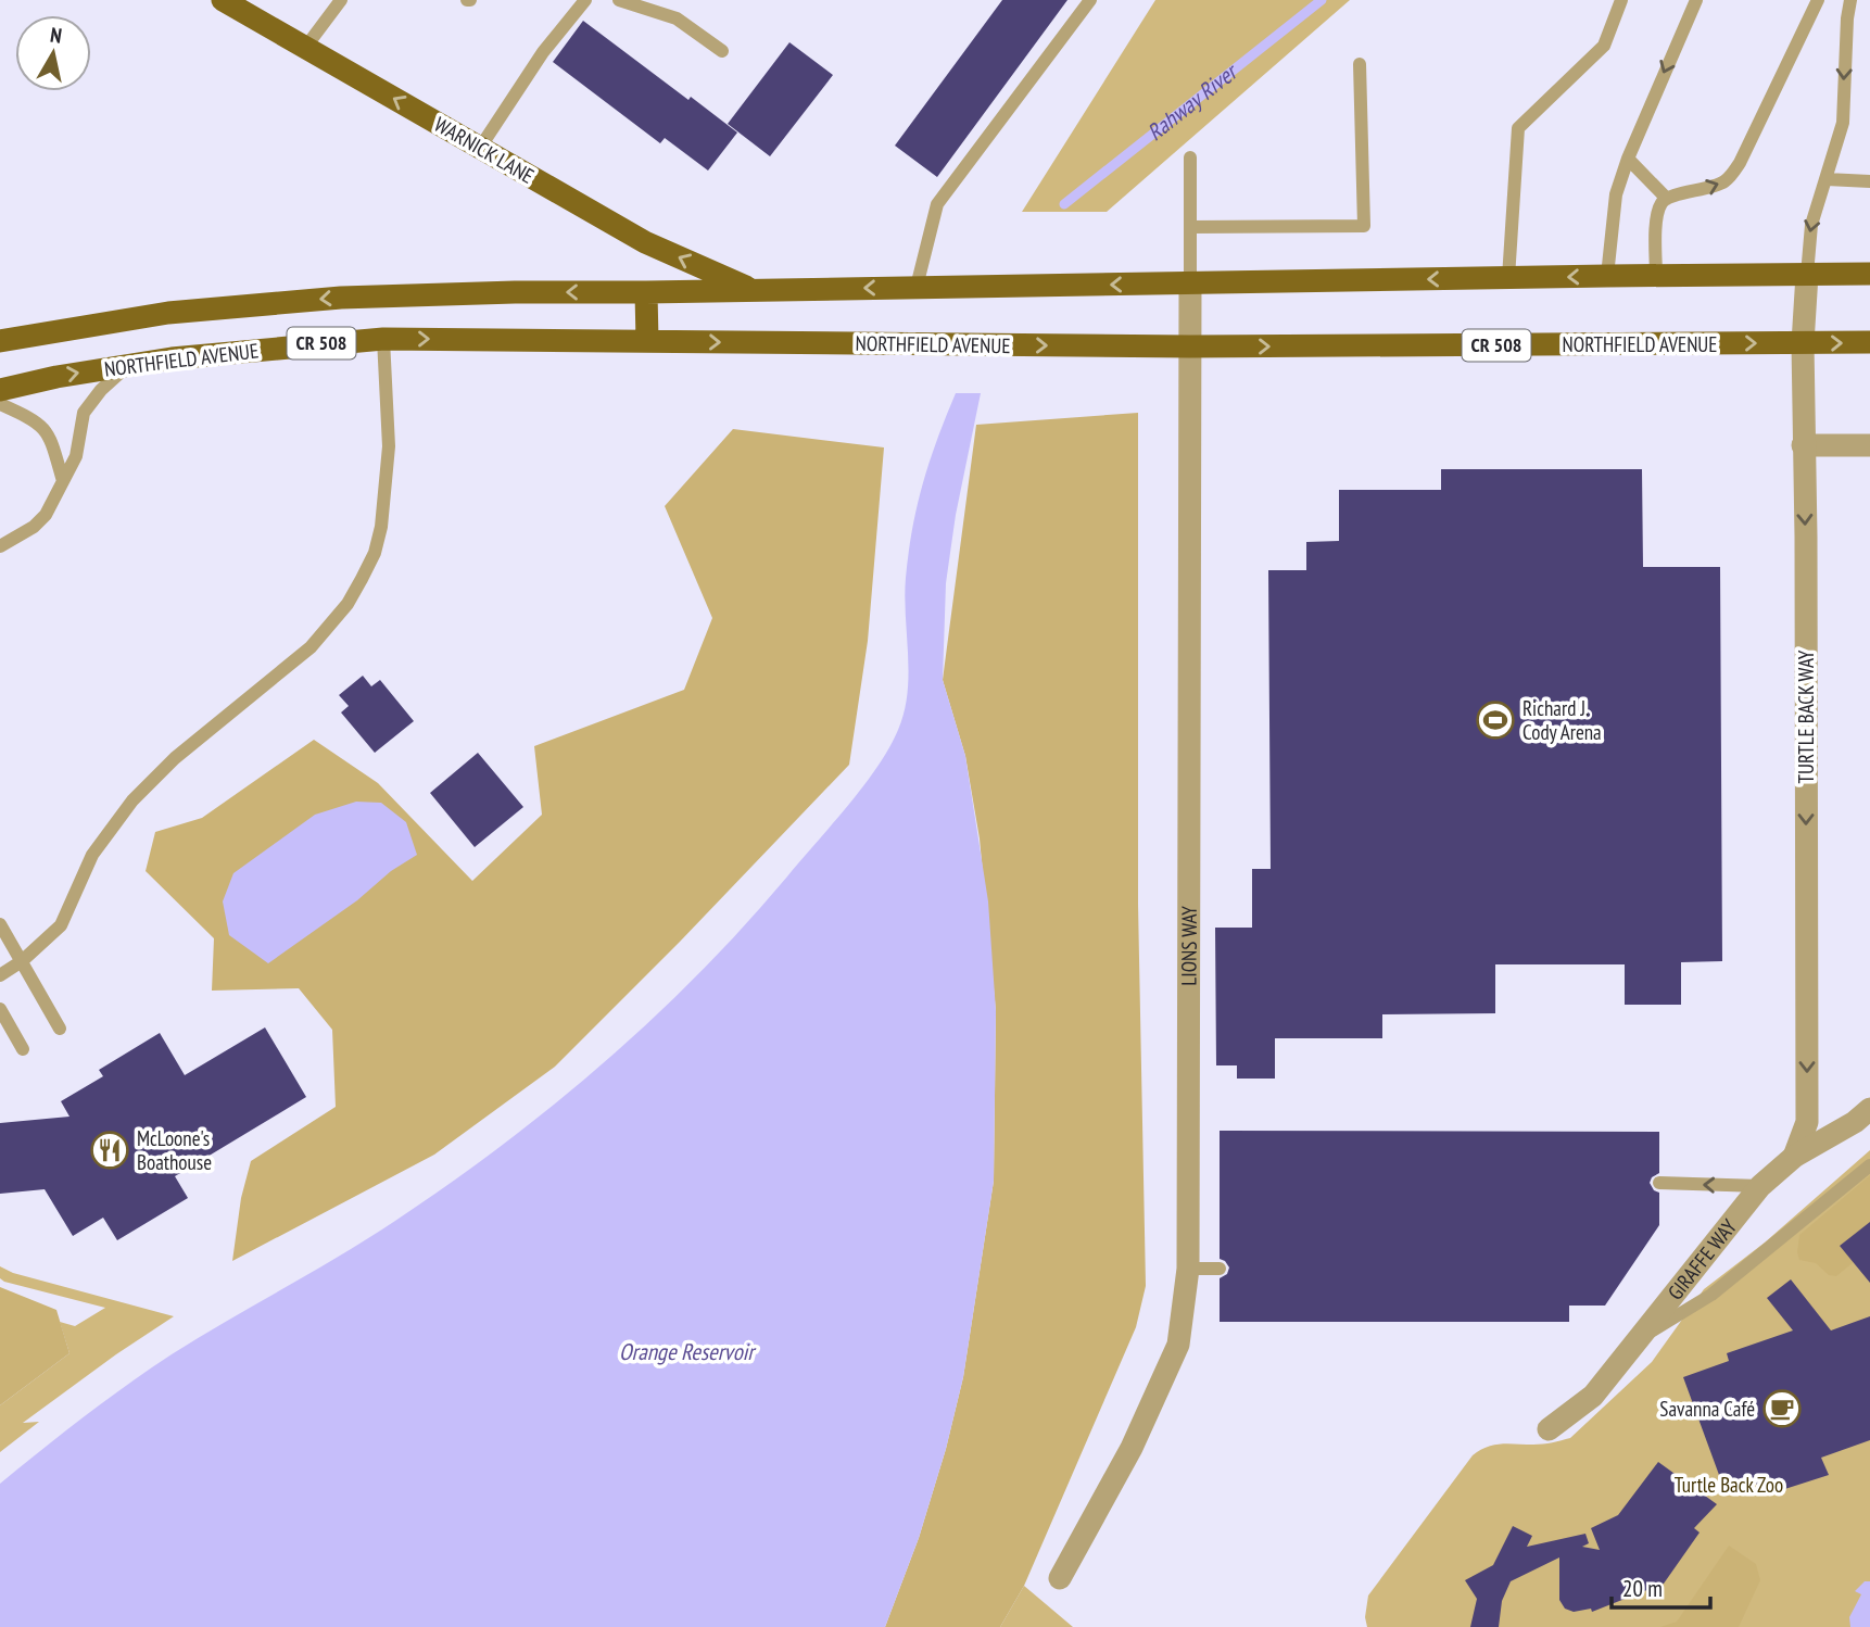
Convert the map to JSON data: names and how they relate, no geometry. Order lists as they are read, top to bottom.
{
  "streets": {
    "main road": ["WARNICK LANE", "CR 508", "NORTHFIELD AVENUE"],
    "street": ["TURTLE BACK WAY", "LIONS WAY", "GIRAFFE WAY"]
  },
  "crossings": [
    ["WARNICK LANE", "CR 508"],
    ["CR 508", "TURTLE BACK WAY"],
    ["CR 508", "LIONS WAY"],
    ["NORTHFIELD AVENUE", "TURTLE BACK WAY"],
    ["NORTHFIELD AVENUE", "LIONS WAY"],
    ["TURTLE BACK WAY", "GIRAFFE WAY"]
  ],
  "one_way": ["WARNICK LANE", "TURTLE BACK WAY"],
  "water": ["Rahway River", "Orange Reservoir"],
  "parks": ["Turtle Back Zoo"],
  "places": {
    "sports": ["Richard J. Cody Arena"],
    "restaurant": ["McLoone's Boathouse"],
    "cafe": ["Savanna Café"]
  },
  "scale_bar": "20 m",
  "north": "top"
}
